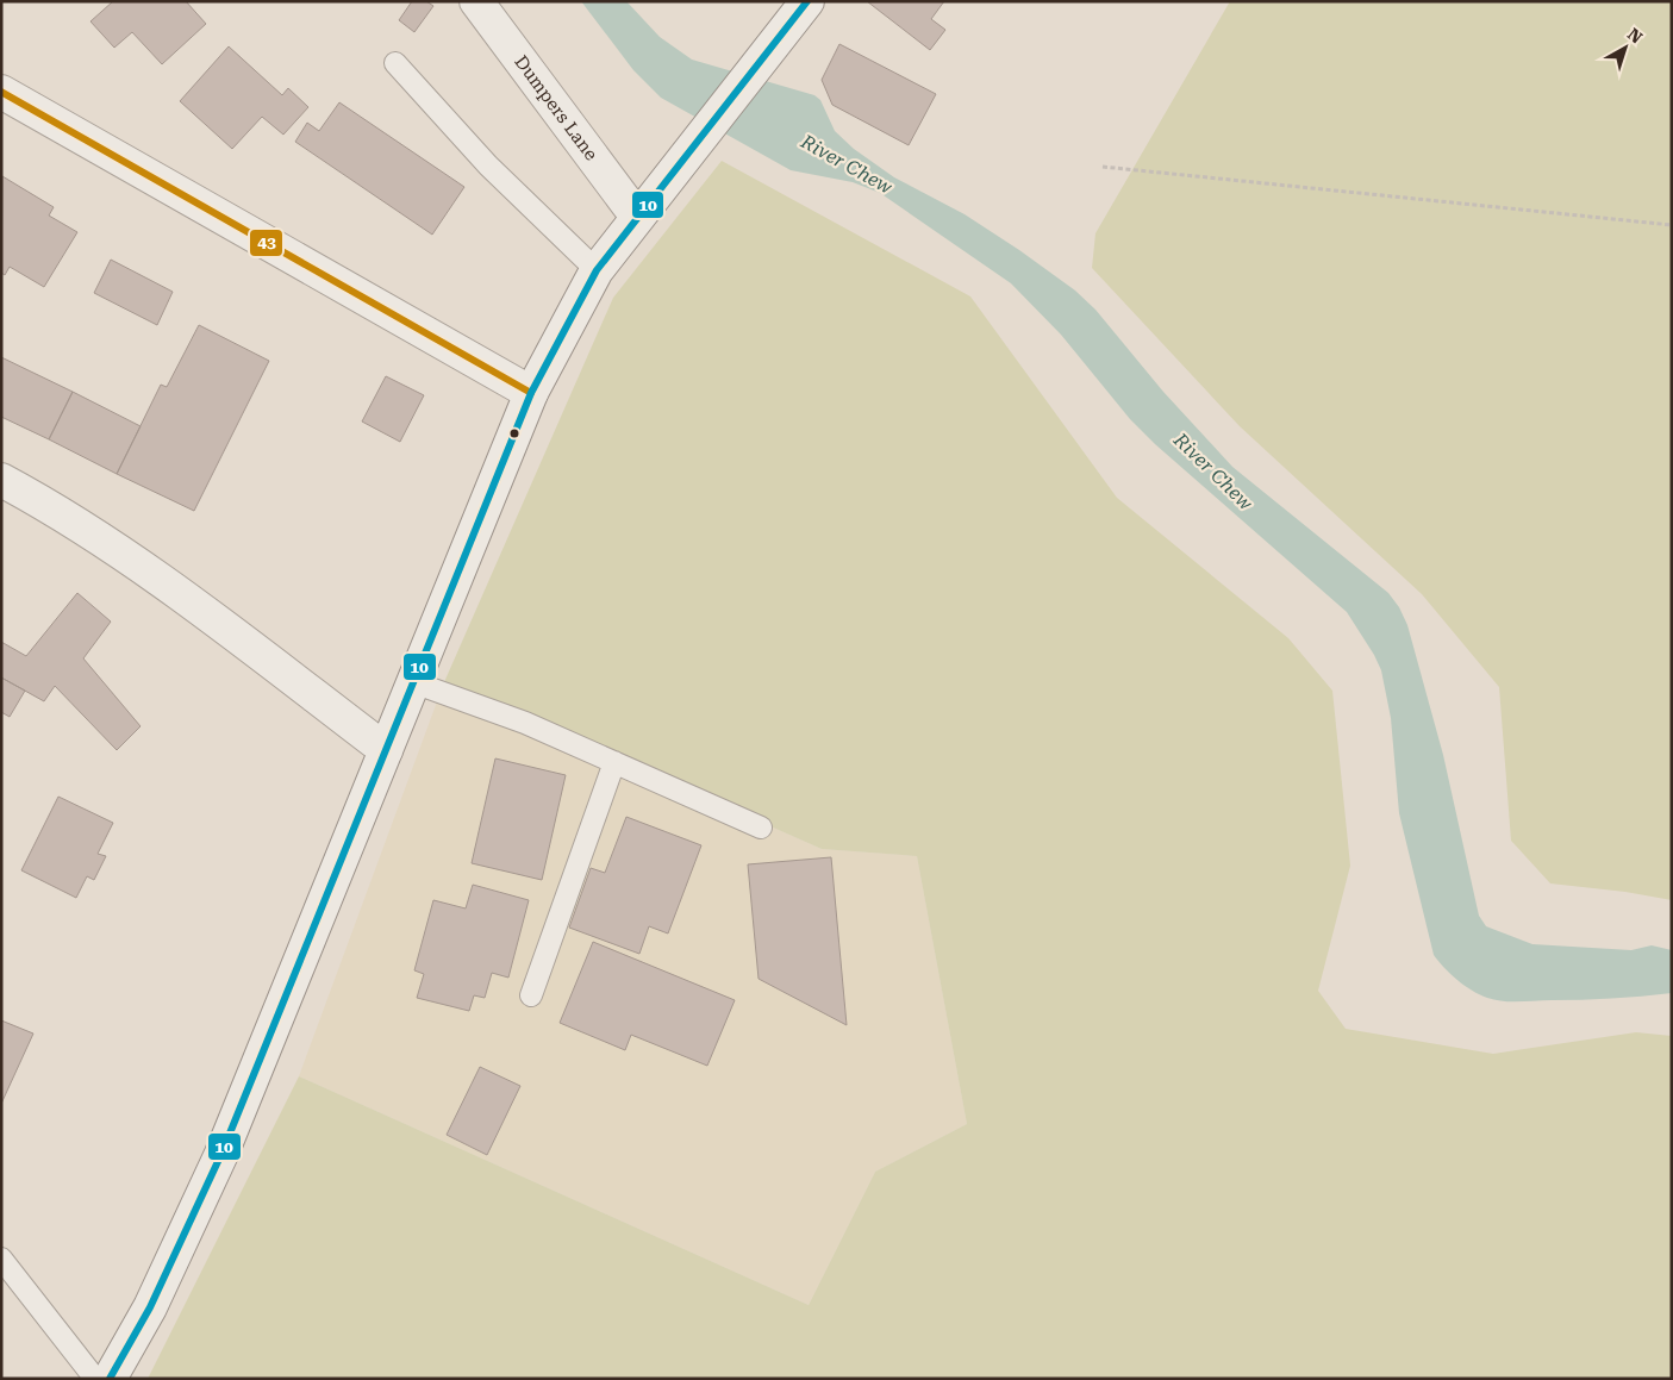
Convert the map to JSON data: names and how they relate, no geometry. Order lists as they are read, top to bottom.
{
  "streets": {
    "street": ["Dumpers Lane"]
  },
  "water": ["River Chew"],
  "lines": ["transit line 10", "transit line 43"],
  "north": "top right"
}
